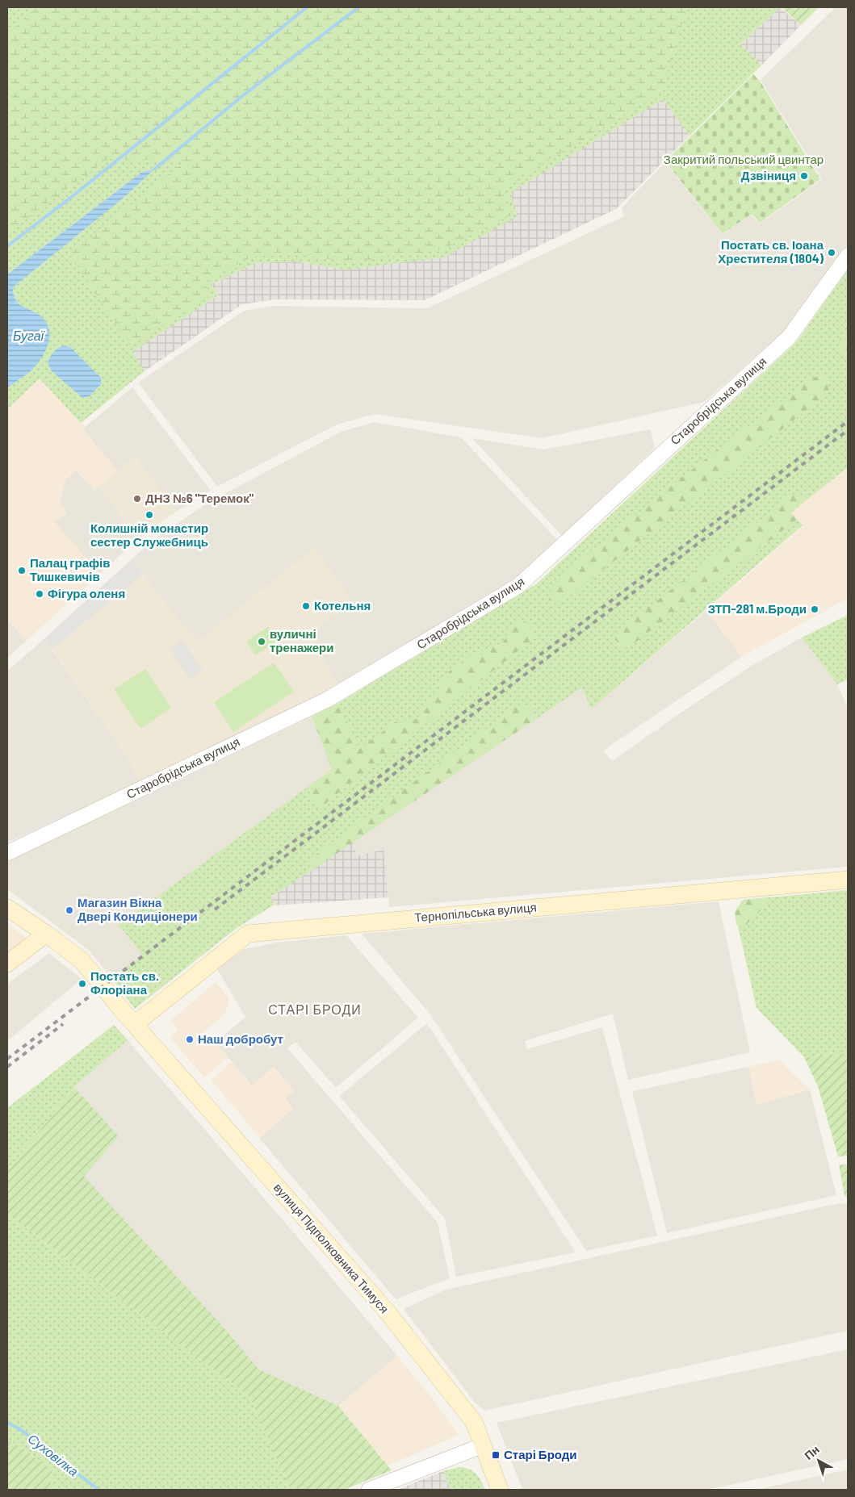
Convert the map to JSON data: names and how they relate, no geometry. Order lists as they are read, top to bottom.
{
  "streets": {
    "main road": ["Тернопільська вулиця", "вулиця Підполковника Тимуся"],
    "street": ["Старобрідська вулиця"]
  },
  "crossings": [
    ["Тернопільська вулиця", "вулиця Підполковника Тимуся"]
  ],
  "districts": ["СТАРІ БРОДИ"],
  "water": ["Бугаї", "Суховілка"],
  "parks": ["Закритий польський цвинтар"],
  "places": {
    "other": [
      "Дзвіниця",
      "Постать св. Іоана Хрестителя (1804)",
      "ДНЗ №6 \"Теремок\"",
      "Колишній монастир сестер Служебниць",
      "Палац графів Тишкевичів",
      "Фігура оленя",
      "Котельня",
      "ЗТП-281 м.Броди",
      "вуличні тренажери",
      "Магазин Вікна Двері Кондиціонери",
      "Постать св. Флоріана",
      "Наш добробут"
    ],
    "transit": ["Старі Броди"]
  },
  "north": "top left"
}
